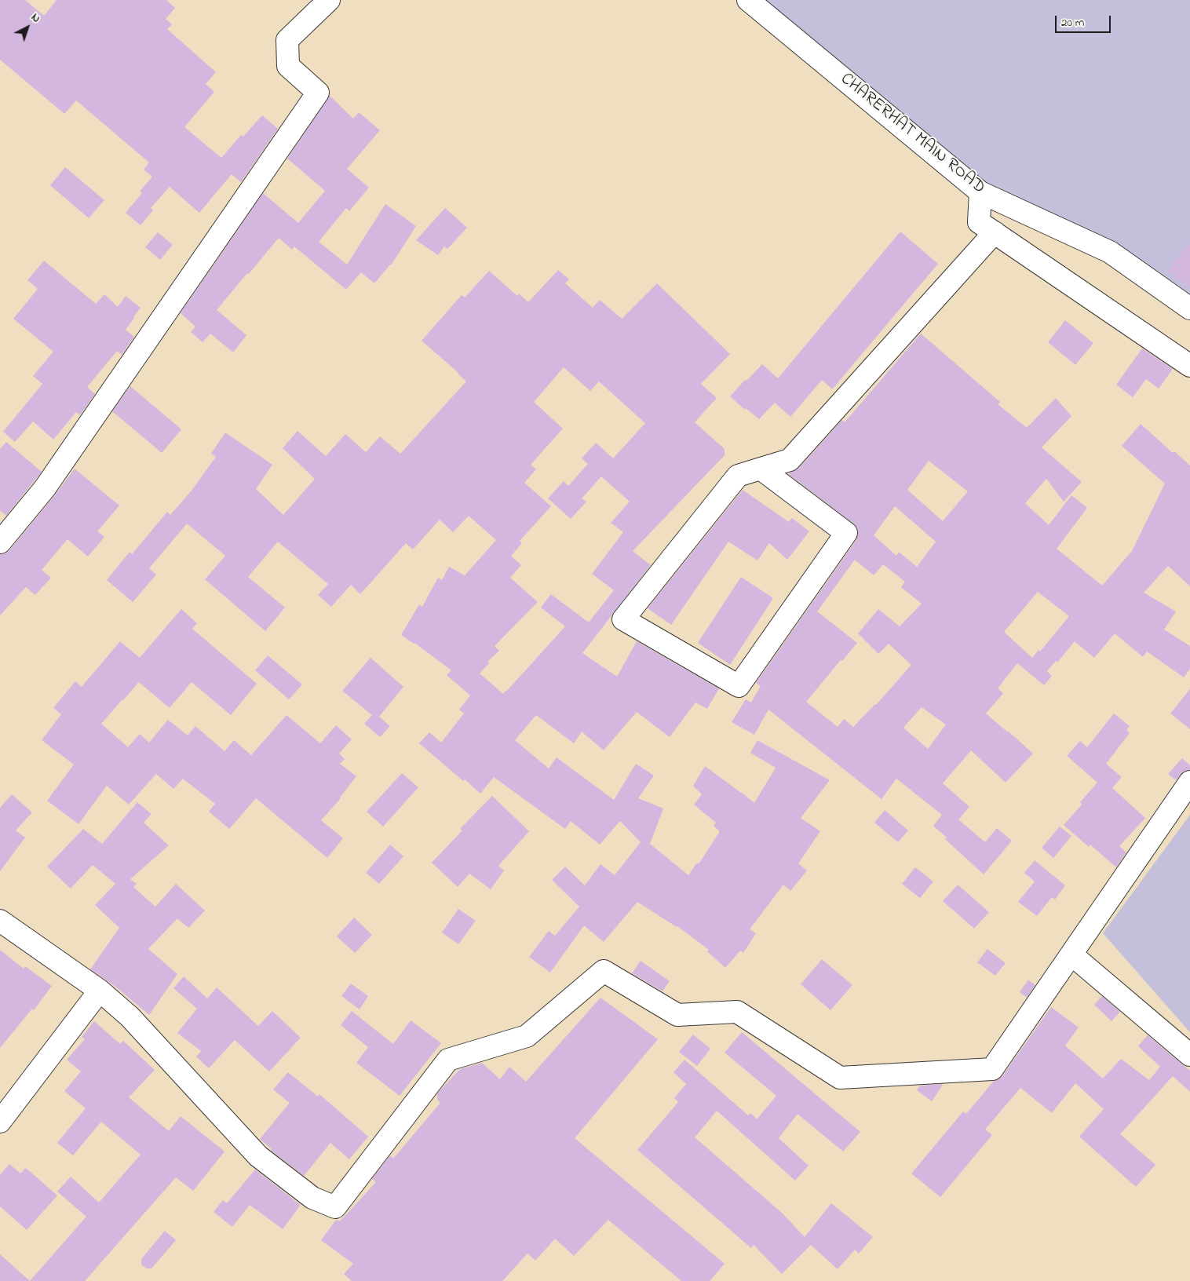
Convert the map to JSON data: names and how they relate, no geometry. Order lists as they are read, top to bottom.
{
  "streets": {
    "street": ["CHARERHAT MAIN ROAD"]
  },
  "scale_bar": "20 m",
  "north": "top right"
}
